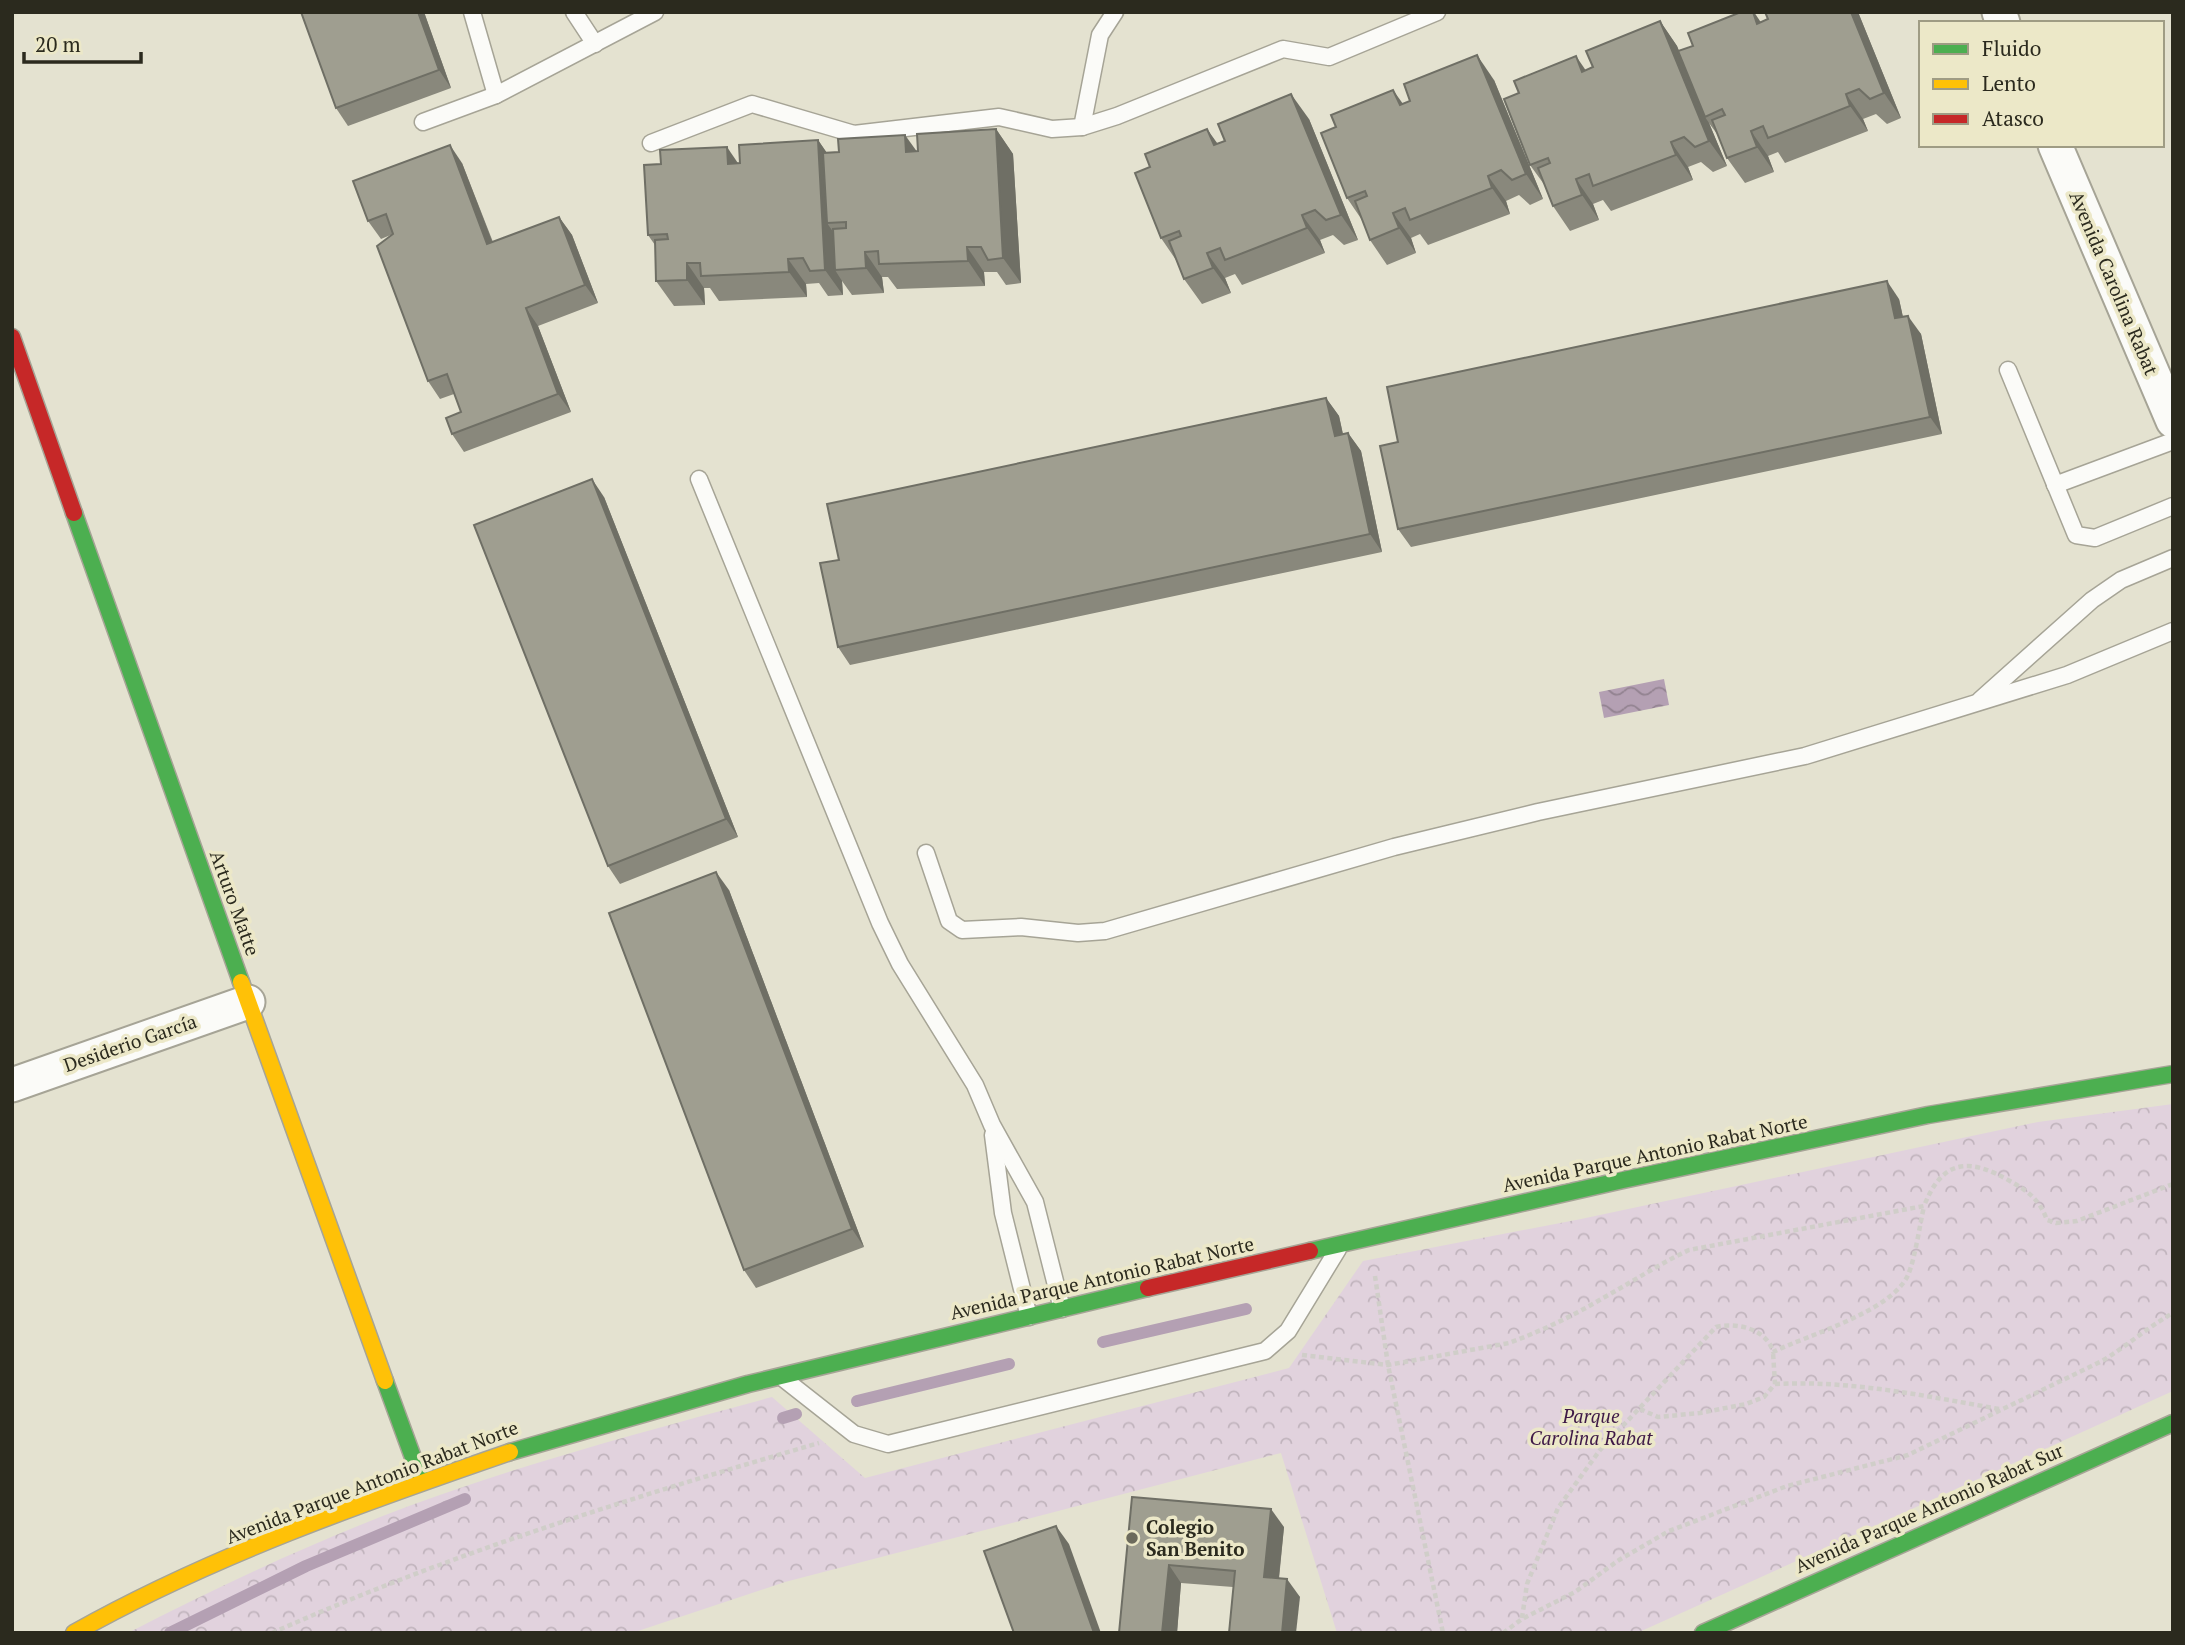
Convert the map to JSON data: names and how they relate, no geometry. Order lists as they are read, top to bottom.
{
  "streets": {
    "street": [
      "Avenida Carolina Rabat",
      "Arturo Matte",
      "Desiderio García",
      "Avenida Parque Antonio Rabat Norte",
      "Avenida Parque Antonio Rabat Sur"
    ]
  },
  "crossings": [
    ["Arturo Matte", "Desiderio García"],
    ["Arturo Matte", "Avenida Parque Antonio Rabat Norte"]
  ],
  "parks": ["Parque Carolina Rabat"],
  "places": ["Colegio San Benito"],
  "legend": ["Fluido", "Lento", "Atasco"],
  "scale_bar": "20 m"
}
